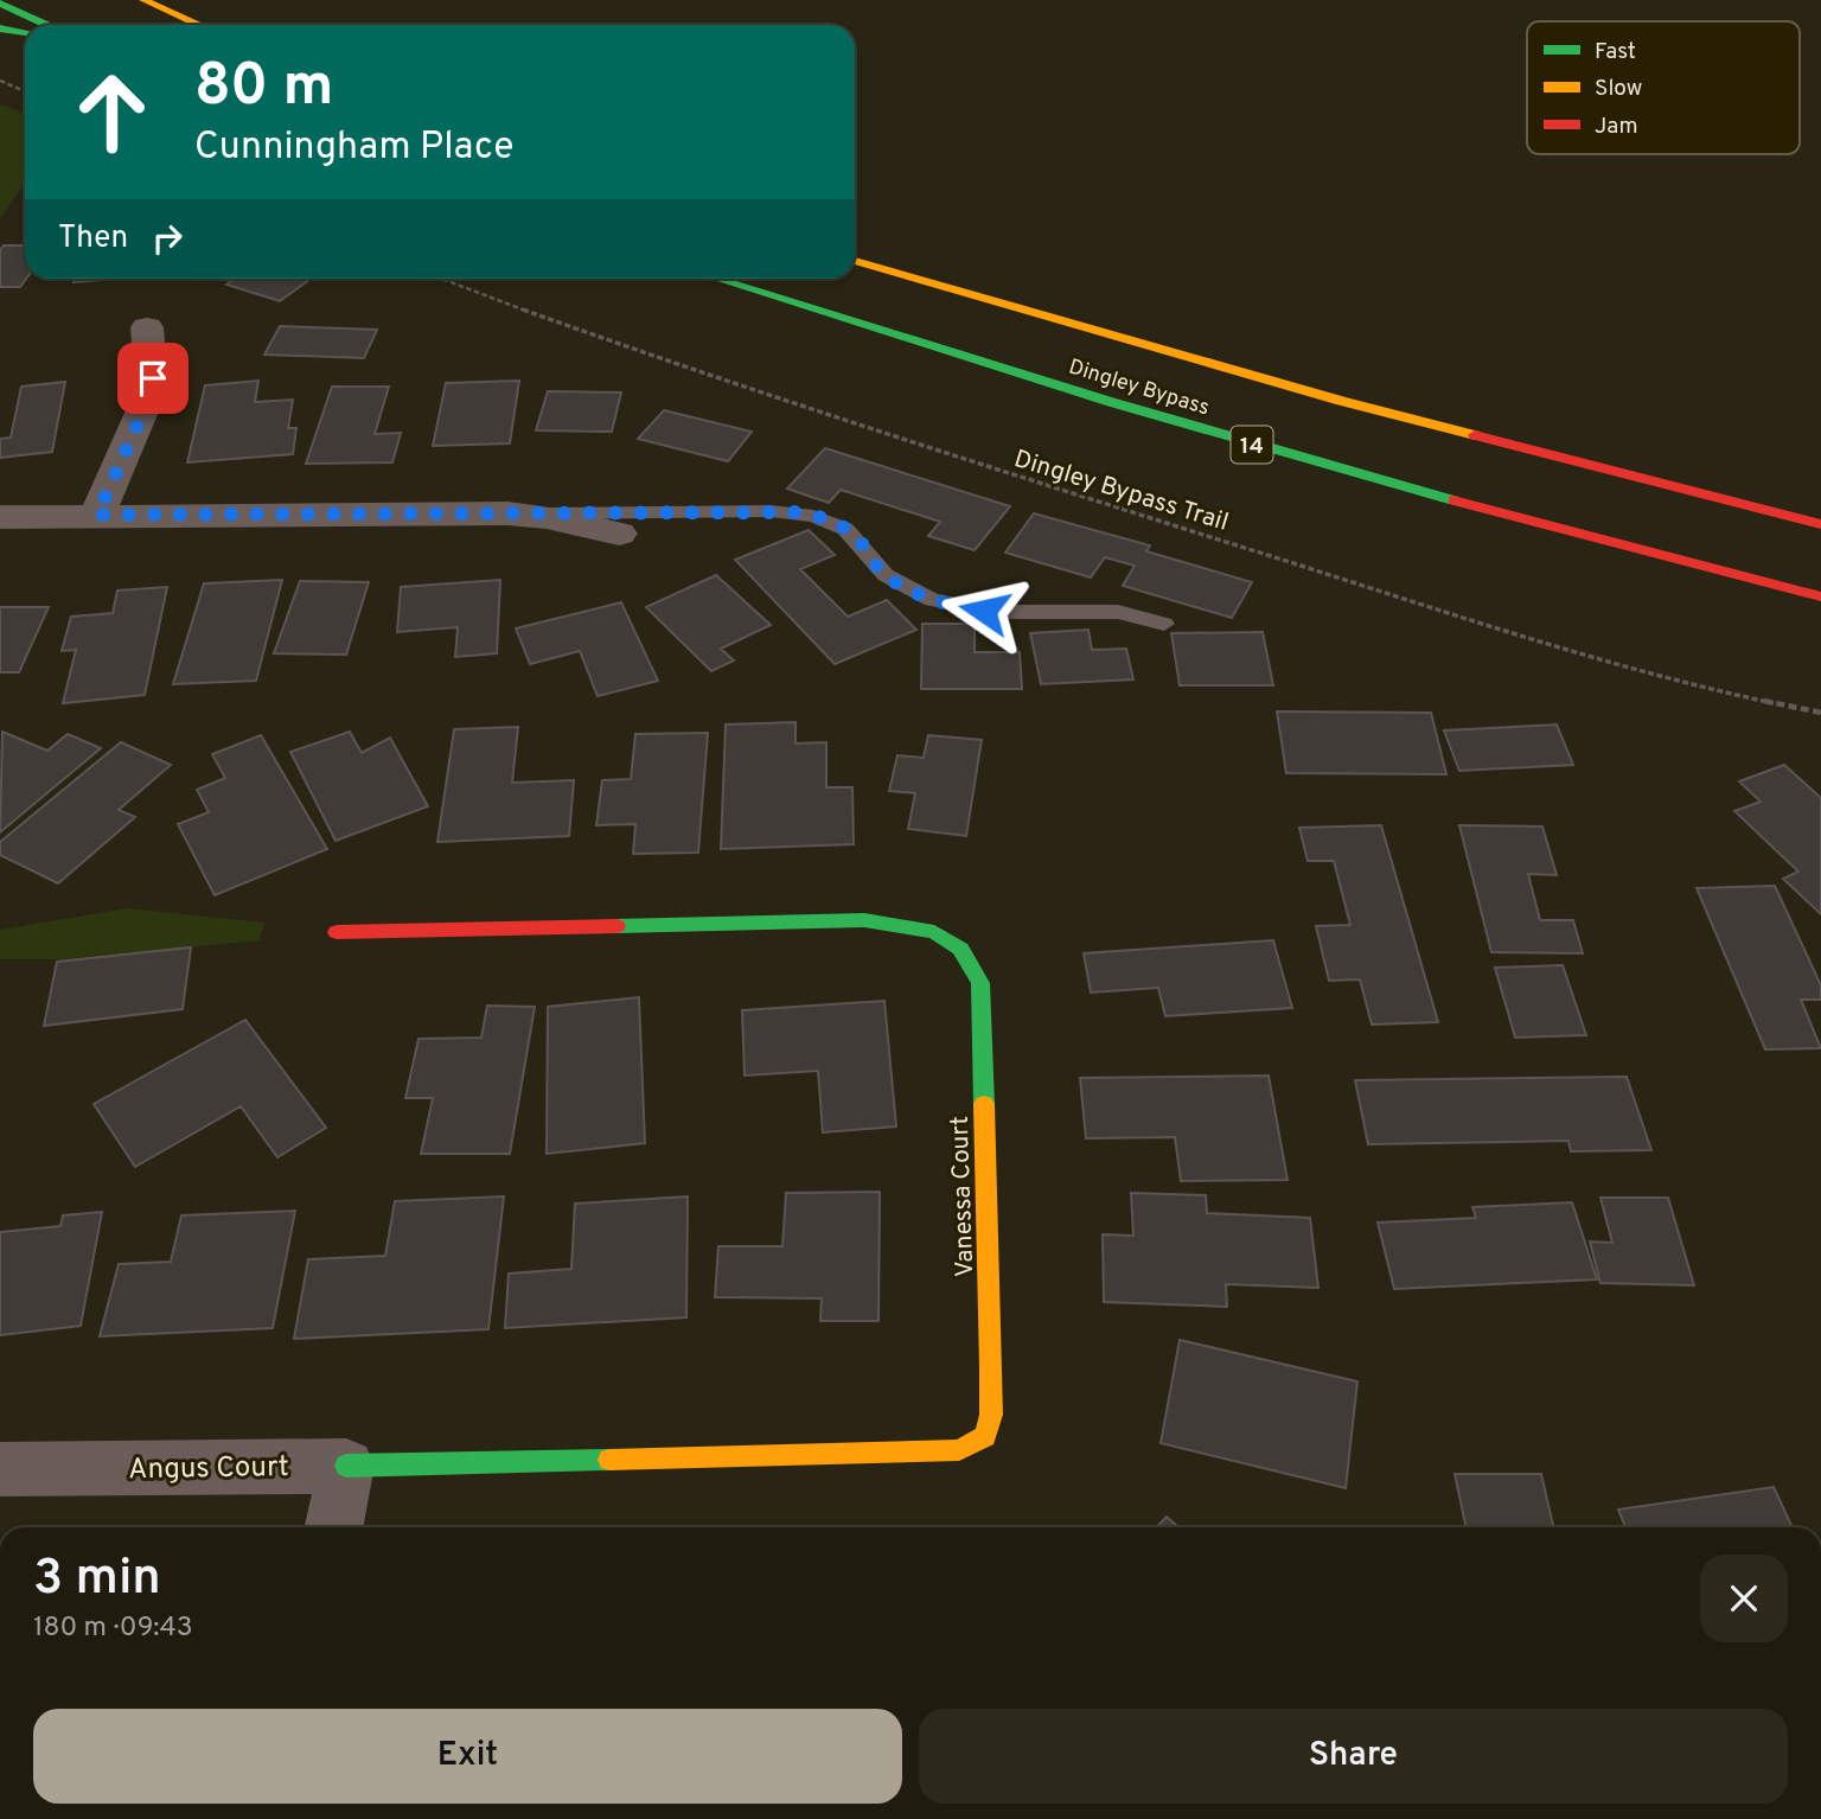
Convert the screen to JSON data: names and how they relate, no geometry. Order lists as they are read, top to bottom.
{
  "streets": {
    "main road": ["Dingley Bypass", "14", "Vanessa Court"],
    "street": ["Angus Court"],
    "path": ["Dingley Bypass Trail"]
  },
  "crossings": [
    ["Vanessa Court", "Angus Court"]
  ],
  "legend": ["Fast", "Slow", "Jam"],
  "page": {
    "turn": ["80 m", "Cunningham Place"],
    "then": "Then",
    "heading": ["3 min", "180 m · 09:43"],
    "buttons": ["Exit", "Share"]
  }
}
